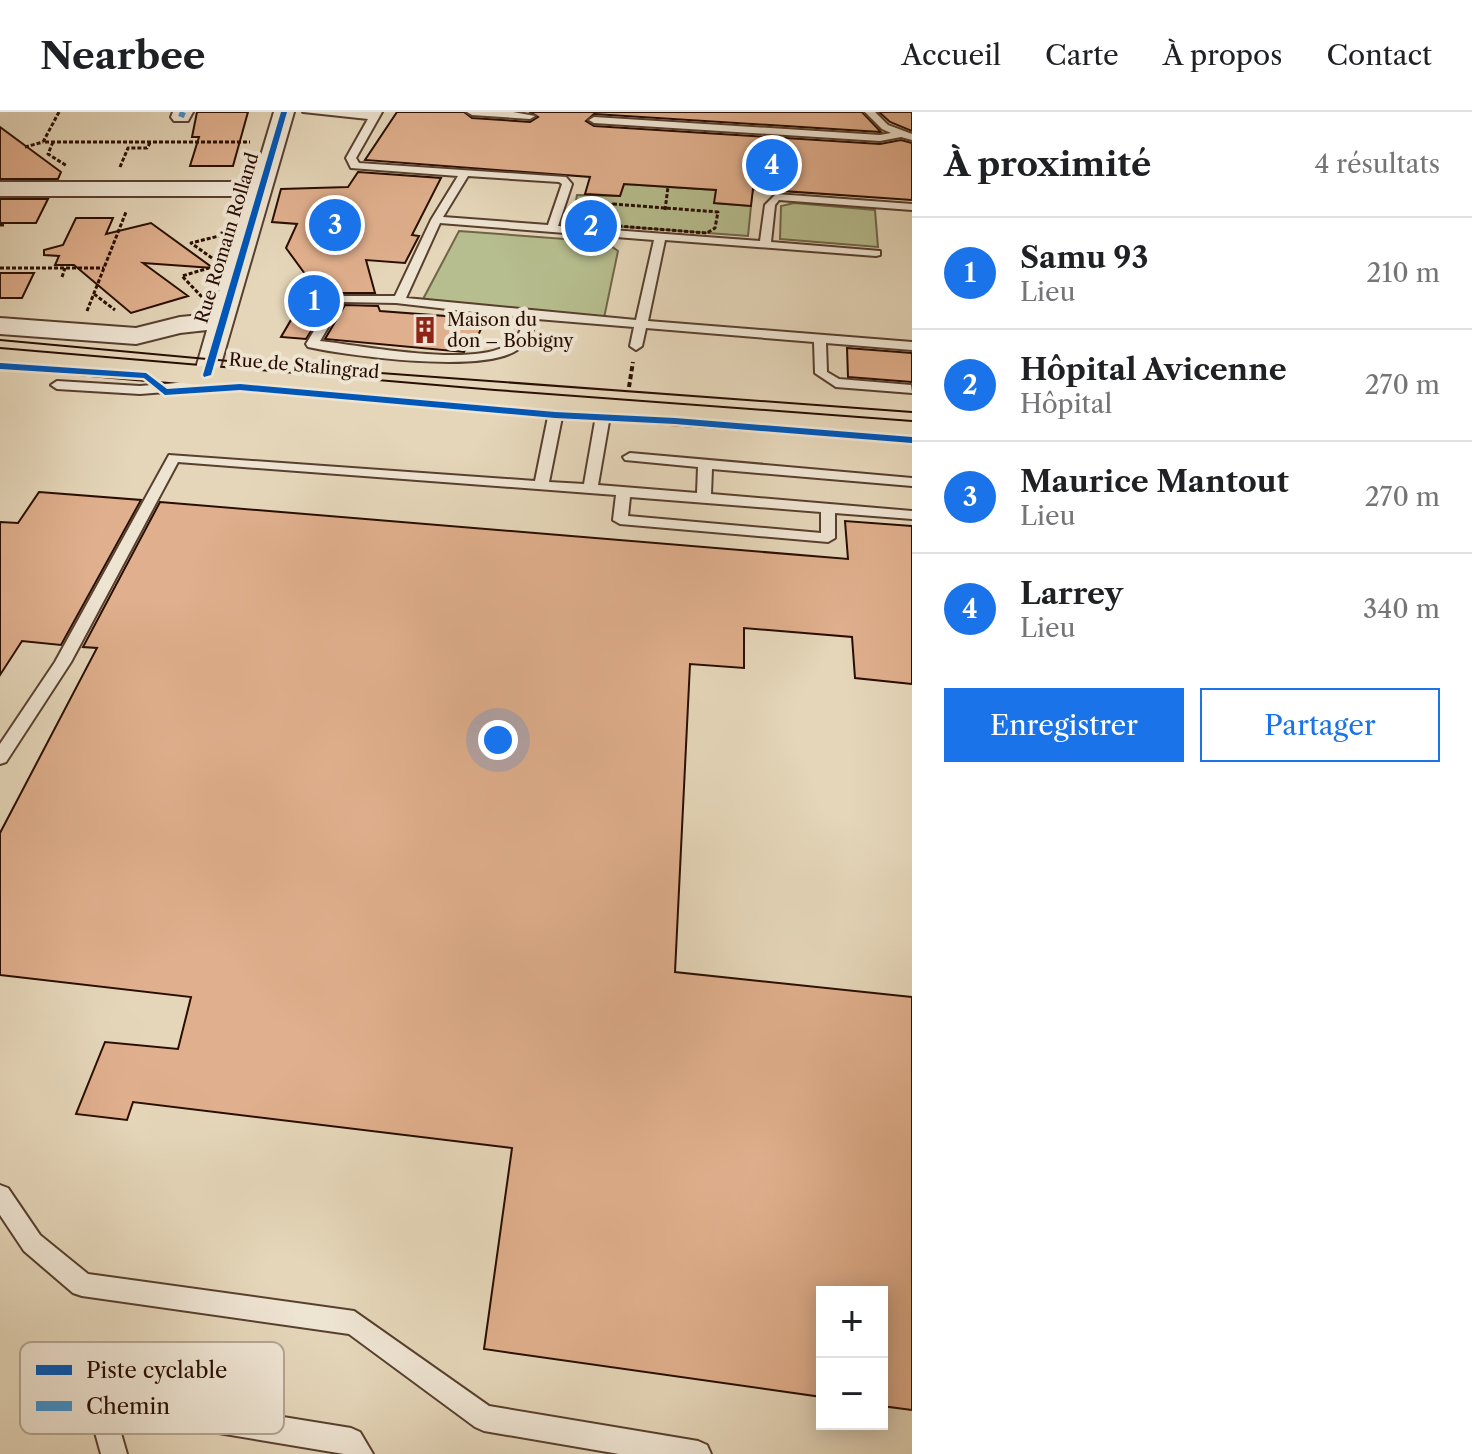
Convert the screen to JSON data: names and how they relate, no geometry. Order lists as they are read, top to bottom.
{
  "streets": {
    "main road": ["Rue de Stalingrad"],
    "street": ["Rue Romain Rolland"]
  },
  "crossings": [
    ["Rue Romain Rolland", "Rue de Stalingrad"]
  ],
  "places": {
    "building": ["Maison du don – Bobigny"]
  },
  "legend": ["Piste cyclable", "Chemin"],
  "page": {
    "header": "Nearbee",
    "nav": [
      "Accueil",
      "Carte",
      "À propos",
      "Contact"
    ],
    "heading": ["À proximité", "4 résultats"],
    "pins": [
      "4",
      "3",
      "2",
      "1"
    ],
    "list": [
      {
        "mark": "1",
        "name": "Samu 93",
        "note": "Lieu",
        "value": "210 m"
      },
      {
        "mark": "2",
        "name": "Hôpital Avicenne",
        "note": "Hôpital",
        "value": "270 m"
      },
      {
        "mark": "3",
        "name": "Maurice Mantout",
        "note": "Lieu",
        "value": "270 m"
      },
      {
        "mark": "4",
        "name": "Larrey",
        "note": "Lieu",
        "value": "340 m"
      }
    ],
    "buttons": ["Enregistrer", "Partager"],
    "map_buttons": ["+", "−"]
  }
}
